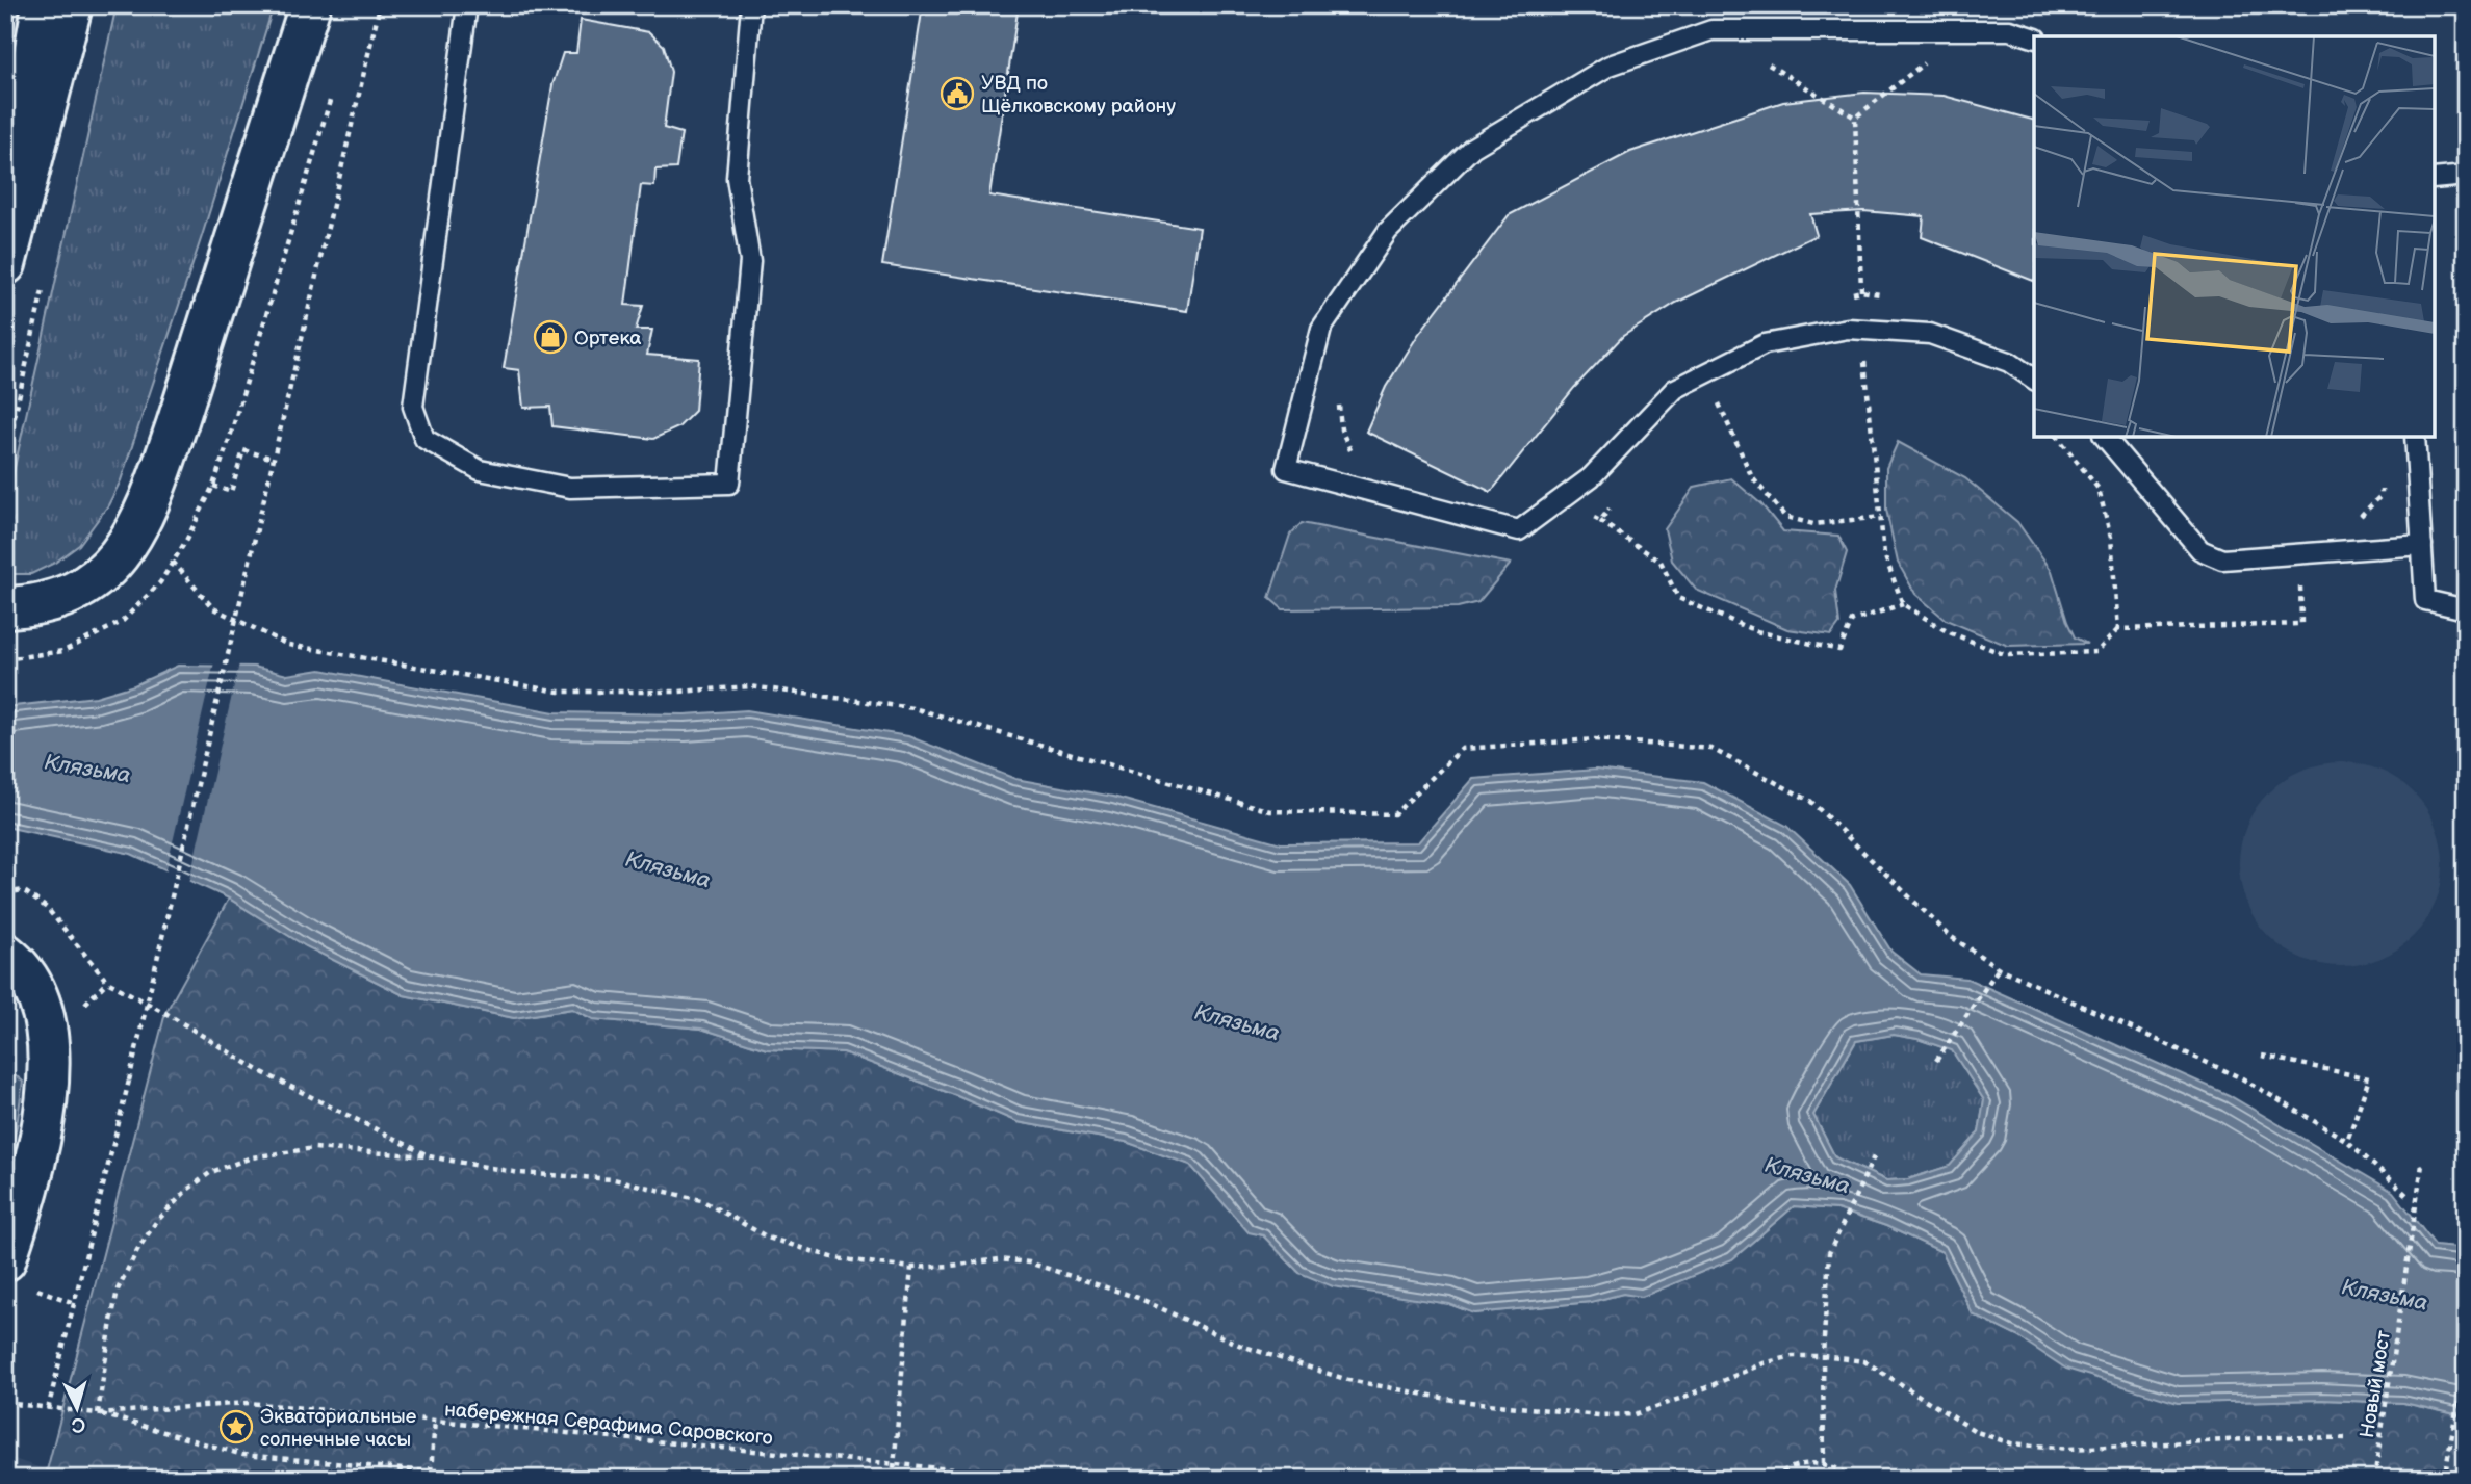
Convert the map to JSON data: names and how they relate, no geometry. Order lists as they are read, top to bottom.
{
  "streets": {
    "path": ["Новый мост", "набережная Серафима Саровского"]
  },
  "water": ["Клязьма"],
  "places": {
    "public building": ["УВД по Щёлковскому району"],
    "shop": ["Ортека"],
    "place": ["Экваториальные солнечные часы"]
  },
  "north": "bottom"
}
